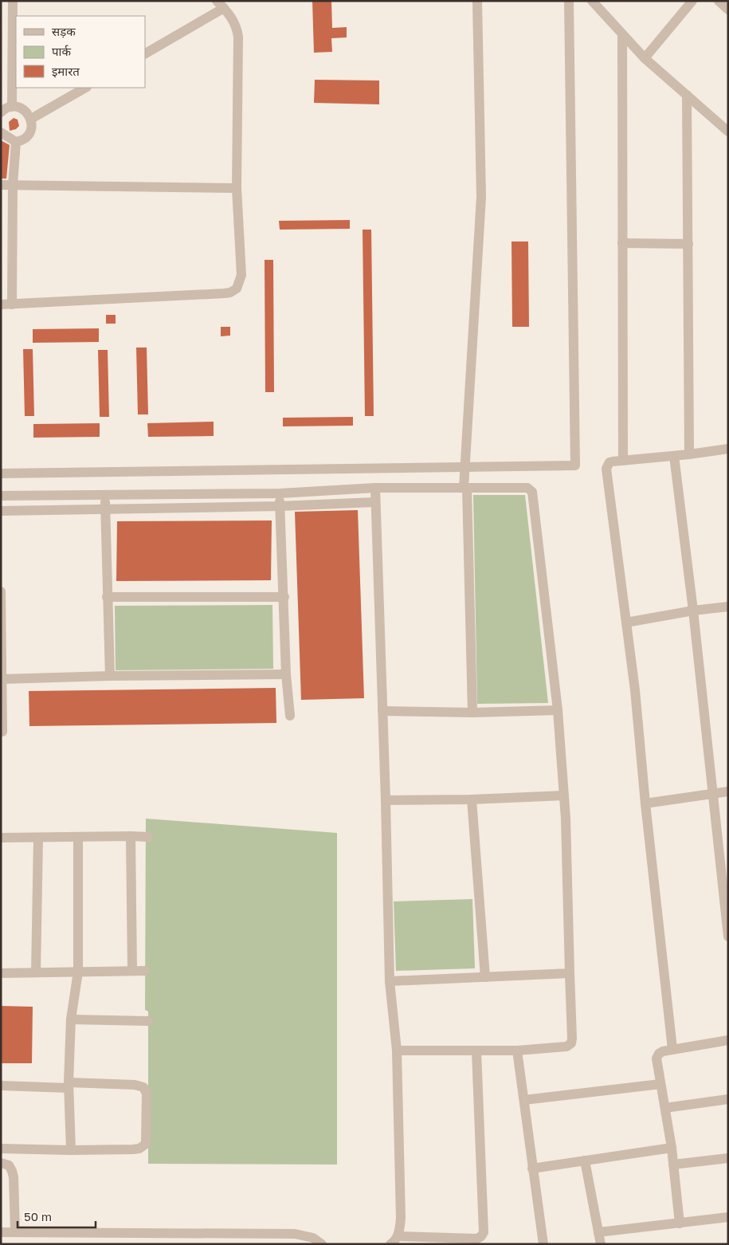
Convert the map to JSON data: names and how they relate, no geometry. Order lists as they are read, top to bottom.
{
  "legend": ["सड़क", "पार्क", "इमारत"],
  "scale_bar": "50 m"
}
